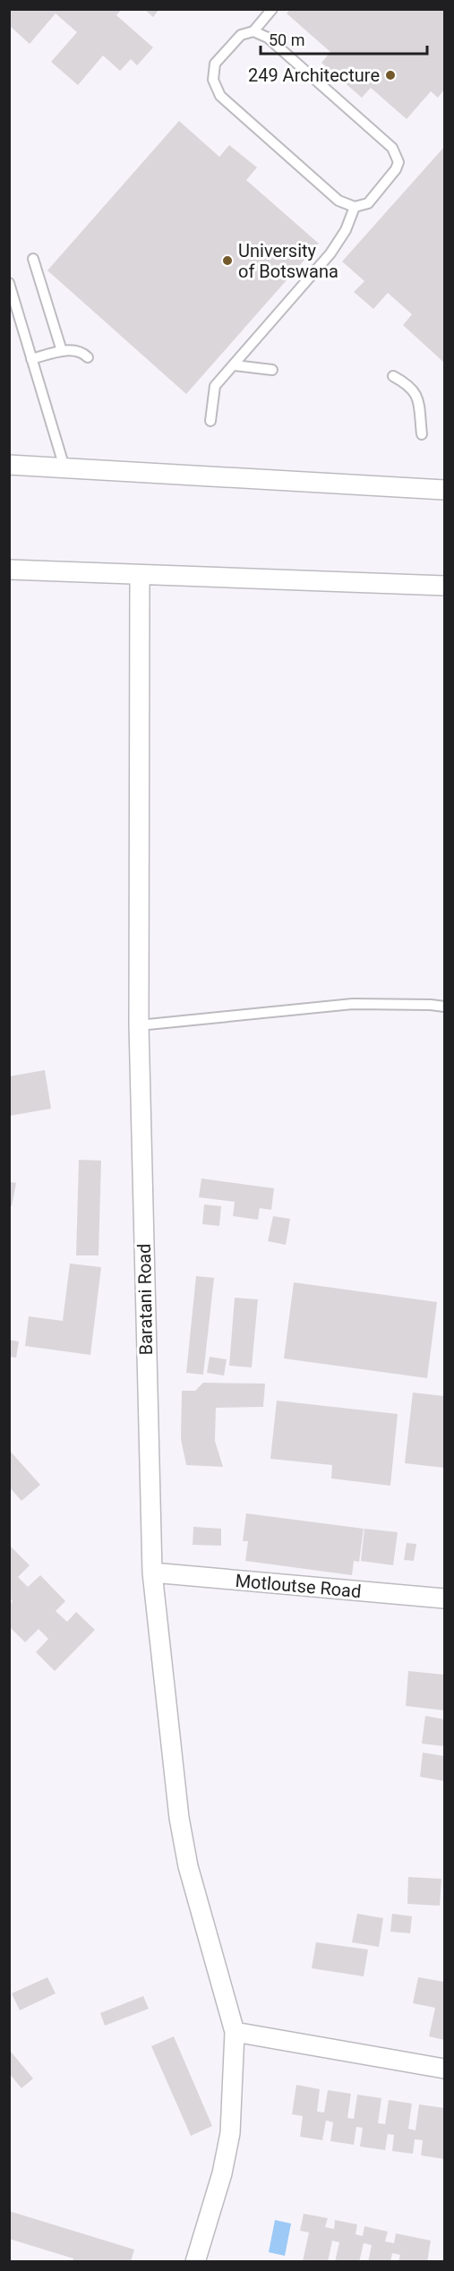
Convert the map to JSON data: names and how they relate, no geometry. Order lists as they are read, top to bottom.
{
  "streets": {
    "street": ["Baratani Road", "Motloutse Road"]
  },
  "crossings": [
    ["Baratani Road", "Motloutse Road"]
  ],
  "places": ["249 Architecture", "University of Botswana"],
  "scale_bar": "50 m"
}
